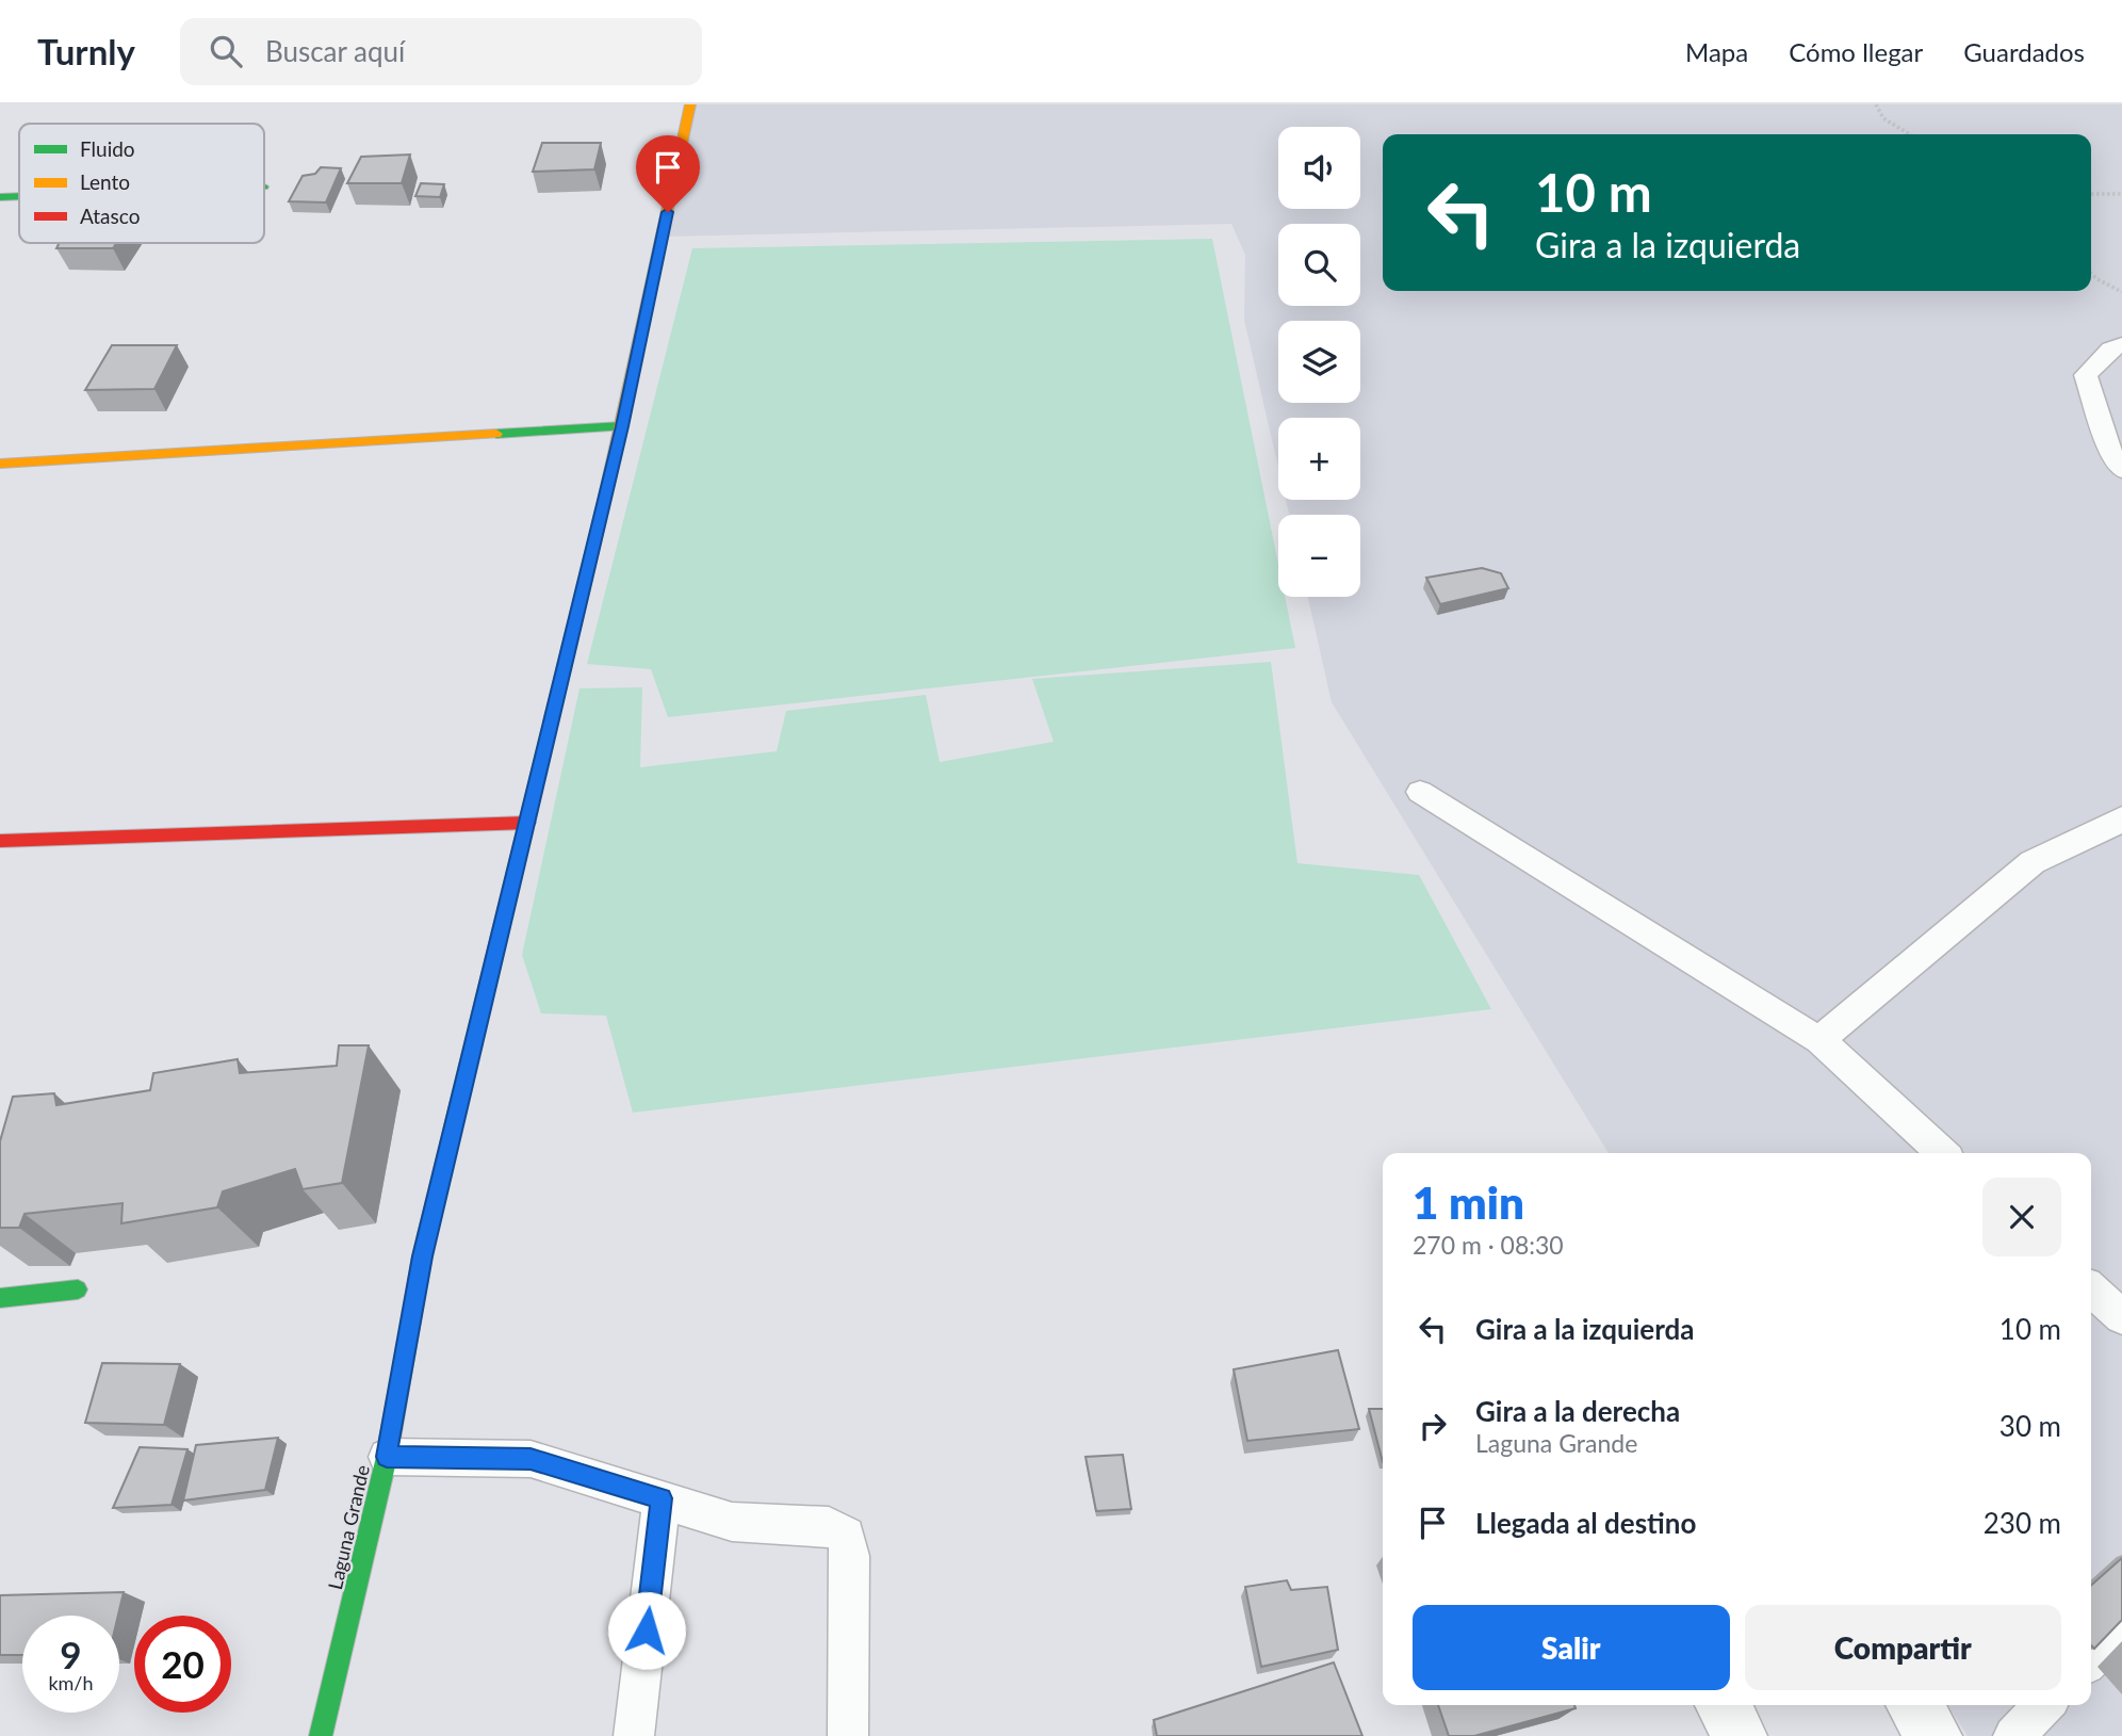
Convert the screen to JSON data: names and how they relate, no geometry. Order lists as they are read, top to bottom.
{
  "streets": {
    "main road": ["Laguna Grande"]
  },
  "legend": ["Fluido", "Lento", "Atasco"],
  "page": {
    "header": "Turnly",
    "search": "Buscar aquí",
    "nav": ["Mapa", "Cómo llegar", "Guardados"],
    "map_buttons": ["+", "−"],
    "turn": ["10 m", "Gira a la izquierda"],
    "heading": ["1 min", "270 m · 08:30"],
    "list": [
      {
        "name": "Gira a la izquierda",
        "value": "10 m"
      },
      {
        "name": "Gira a la derecha",
        "note": "Laguna Grande",
        "value": "30 m"
      },
      {
        "name": "Llegada al destino",
        "value": "230 m"
      }
    ],
    "buttons": ["Salir", "Compartir"],
    "speed": "9 km/h",
    "limit": "20"
  }
}
